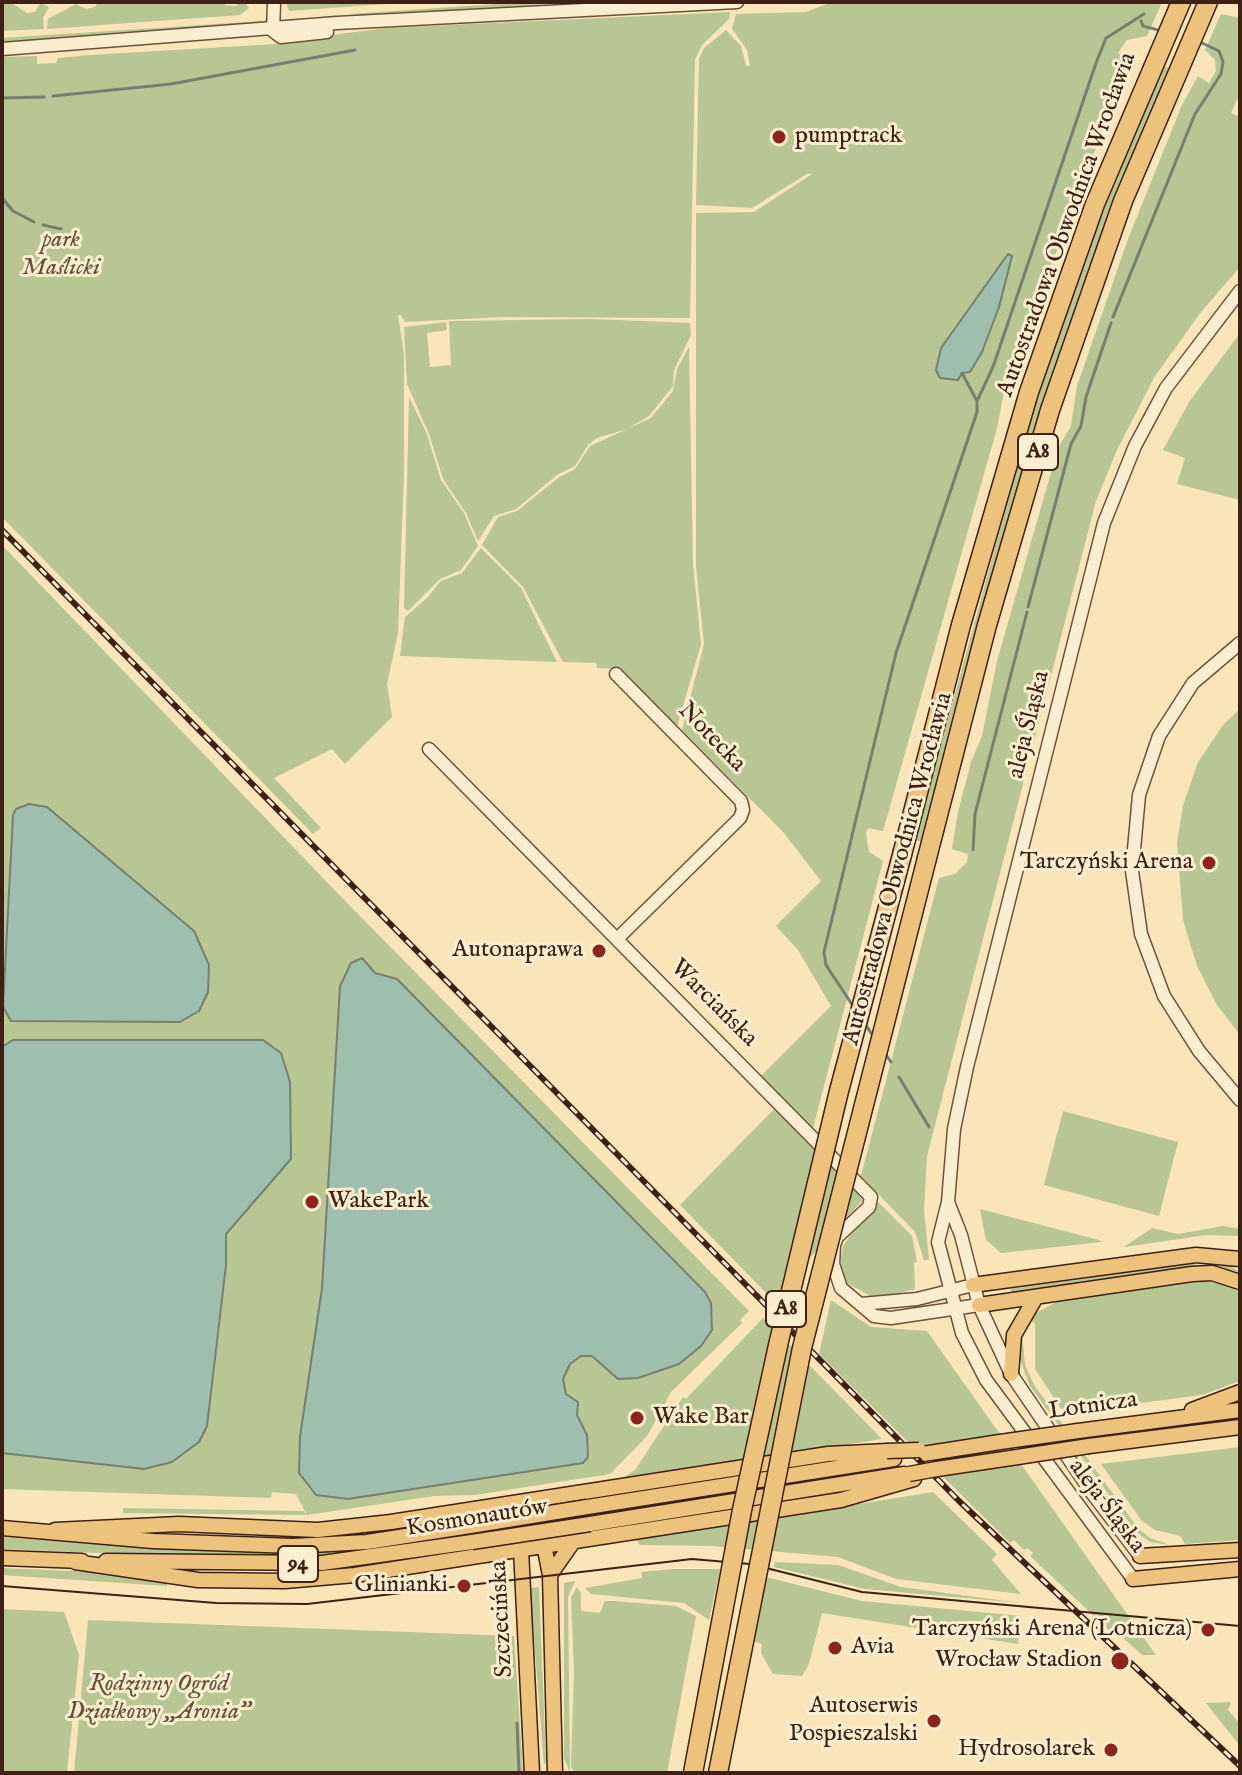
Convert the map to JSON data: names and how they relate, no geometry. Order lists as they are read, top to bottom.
{
  "streets": {
    "highway": ["Autostradowa Obwodnica Wrocławia", "A8"],
    "main road": [
      "Lotnicza",
      "Kosmonautów",
      "94",
      "Szczecińska"
    ],
    "street": ["aleja Śląska", "Notecka", "Warciańska"]
  },
  "crossings": [
    ["aleja Śląska", "Warciańska"],
    ["Notecka", "Warciańska"],
    ["Lotnicza", "Kosmonautów"]
  ],
  "parks": ["park Maślicki", "Rodzinny Ogród Działkowy „Aronia”"],
  "places": [
    "pumptrack",
    "Tarczyński Arena",
    "Autonaprawa",
    "WakePark",
    "Wake Bar",
    "Glinianki",
    "Tarczyński Arena (Lotnicza)",
    "Avia",
    "Wrocław Stadion",
    "Autoserwis Pospieszalski",
    "Hydrosolarek"
  ]
}
